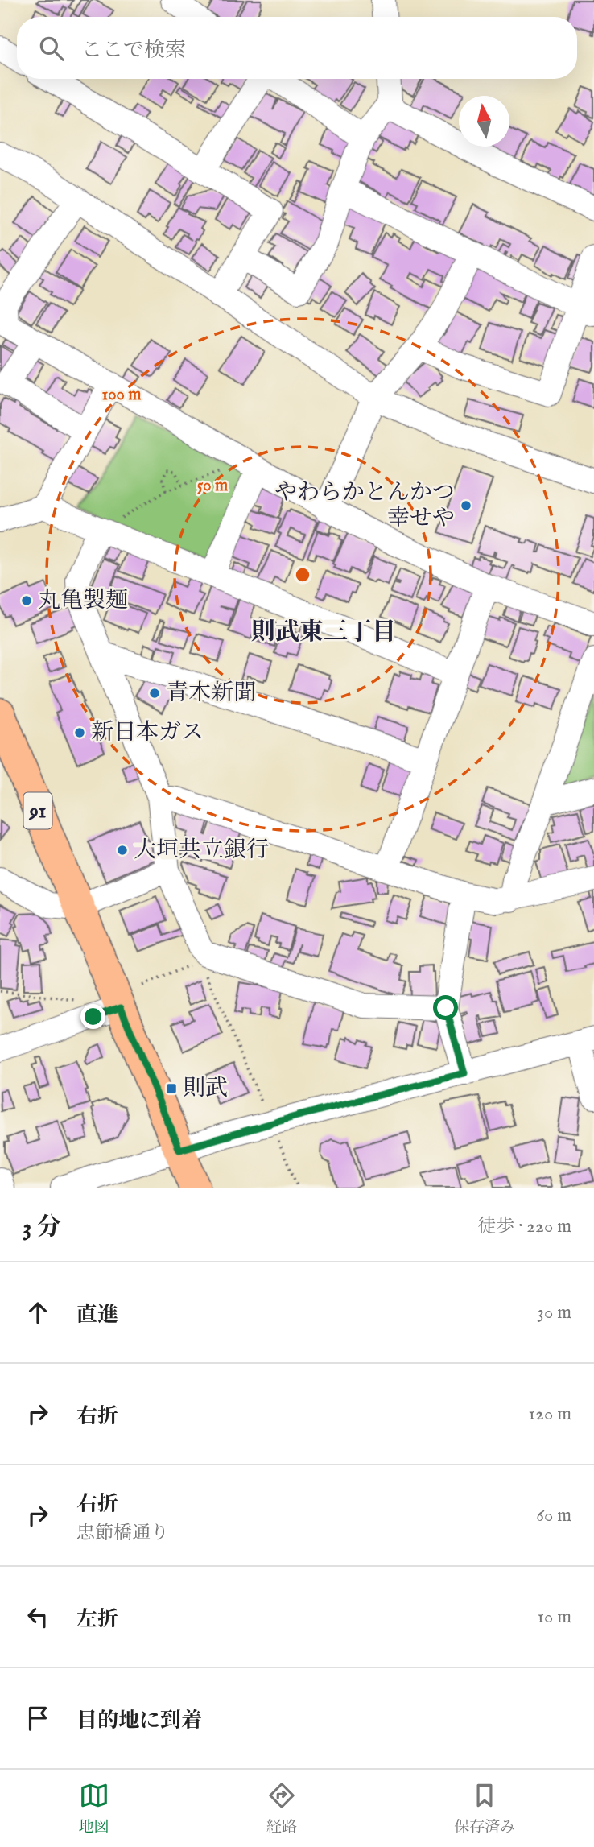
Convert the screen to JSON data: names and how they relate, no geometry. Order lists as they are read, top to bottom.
{
  "streets": {
    "main road": ["91"]
  },
  "districts": ["則武東三丁目"],
  "places": {
    "other": [
      "やわらかとんかつ 幸せや",
      "丸亀製麺",
      "青木新聞",
      "新日本ガス",
      "大垣共立銀行"
    ],
    "transit": ["則武"]
  },
  "north": "top",
  "page": {
    "search": "ここで検索",
    "heading": ["3 分", "徒歩 · 220 m"],
    "list": [
      ["直進", "30 m"],
      ["右折", "120 m"],
      ["右折", "忠節橋通り", "60 m"],
      ["左折", "10 m"],
      "目的地に到着"
    ],
    "nav": ["地図", "経路", "保存済み"]
  },
  "rings": ["100 m", "50 m"]
}
